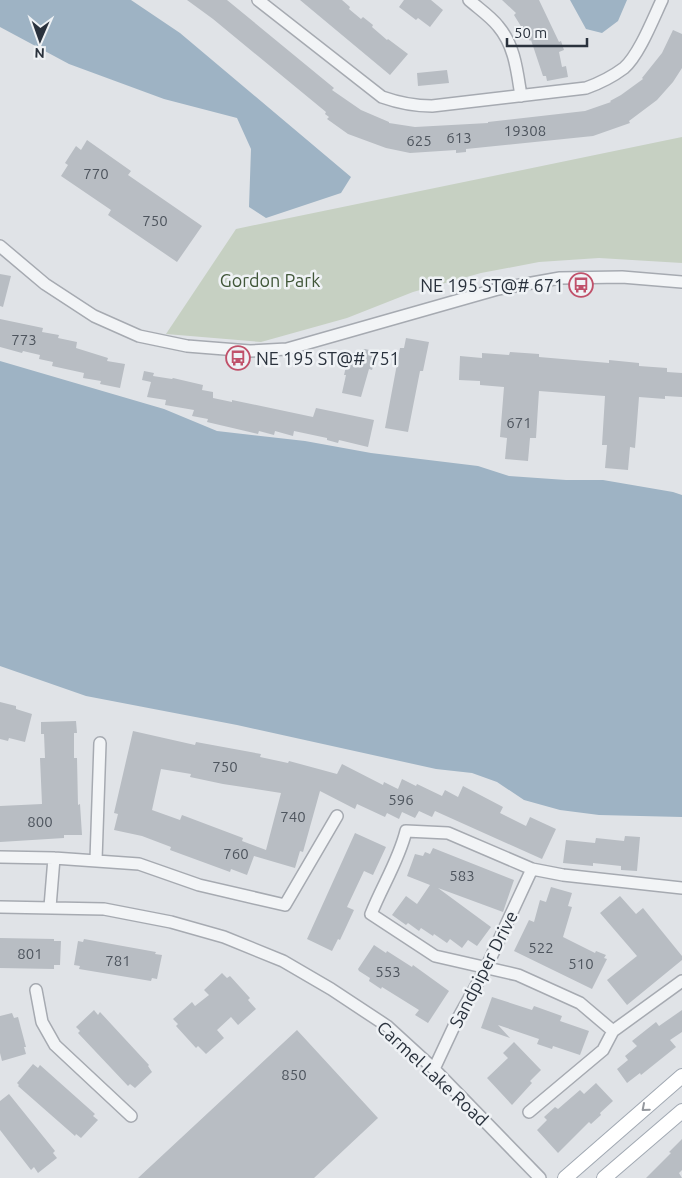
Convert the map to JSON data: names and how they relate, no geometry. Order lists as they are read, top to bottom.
{
  "streets": {
    "street": ["Sandpiper Drive", "Carmel Lake Road"]
  },
  "crossings": [
    ["Sandpiper Drive", "Carmel Lake Road"]
  ],
  "parks": ["Gordon Park"],
  "places": {
    "bus stop": ["NE 195 ST@# 671", "NE 195 ST@# 751"]
  },
  "house_numbers": [
    "19308",
    "613",
    "625",
    "770",
    "750",
    "773",
    "671",
    "750",
    "596",
    "740",
    "800",
    "760",
    "583",
    "522",
    "801",
    "781",
    "510",
    "553",
    "850"
  ],
  "scale_bar": "50 m",
  "north": "bottom"
}
